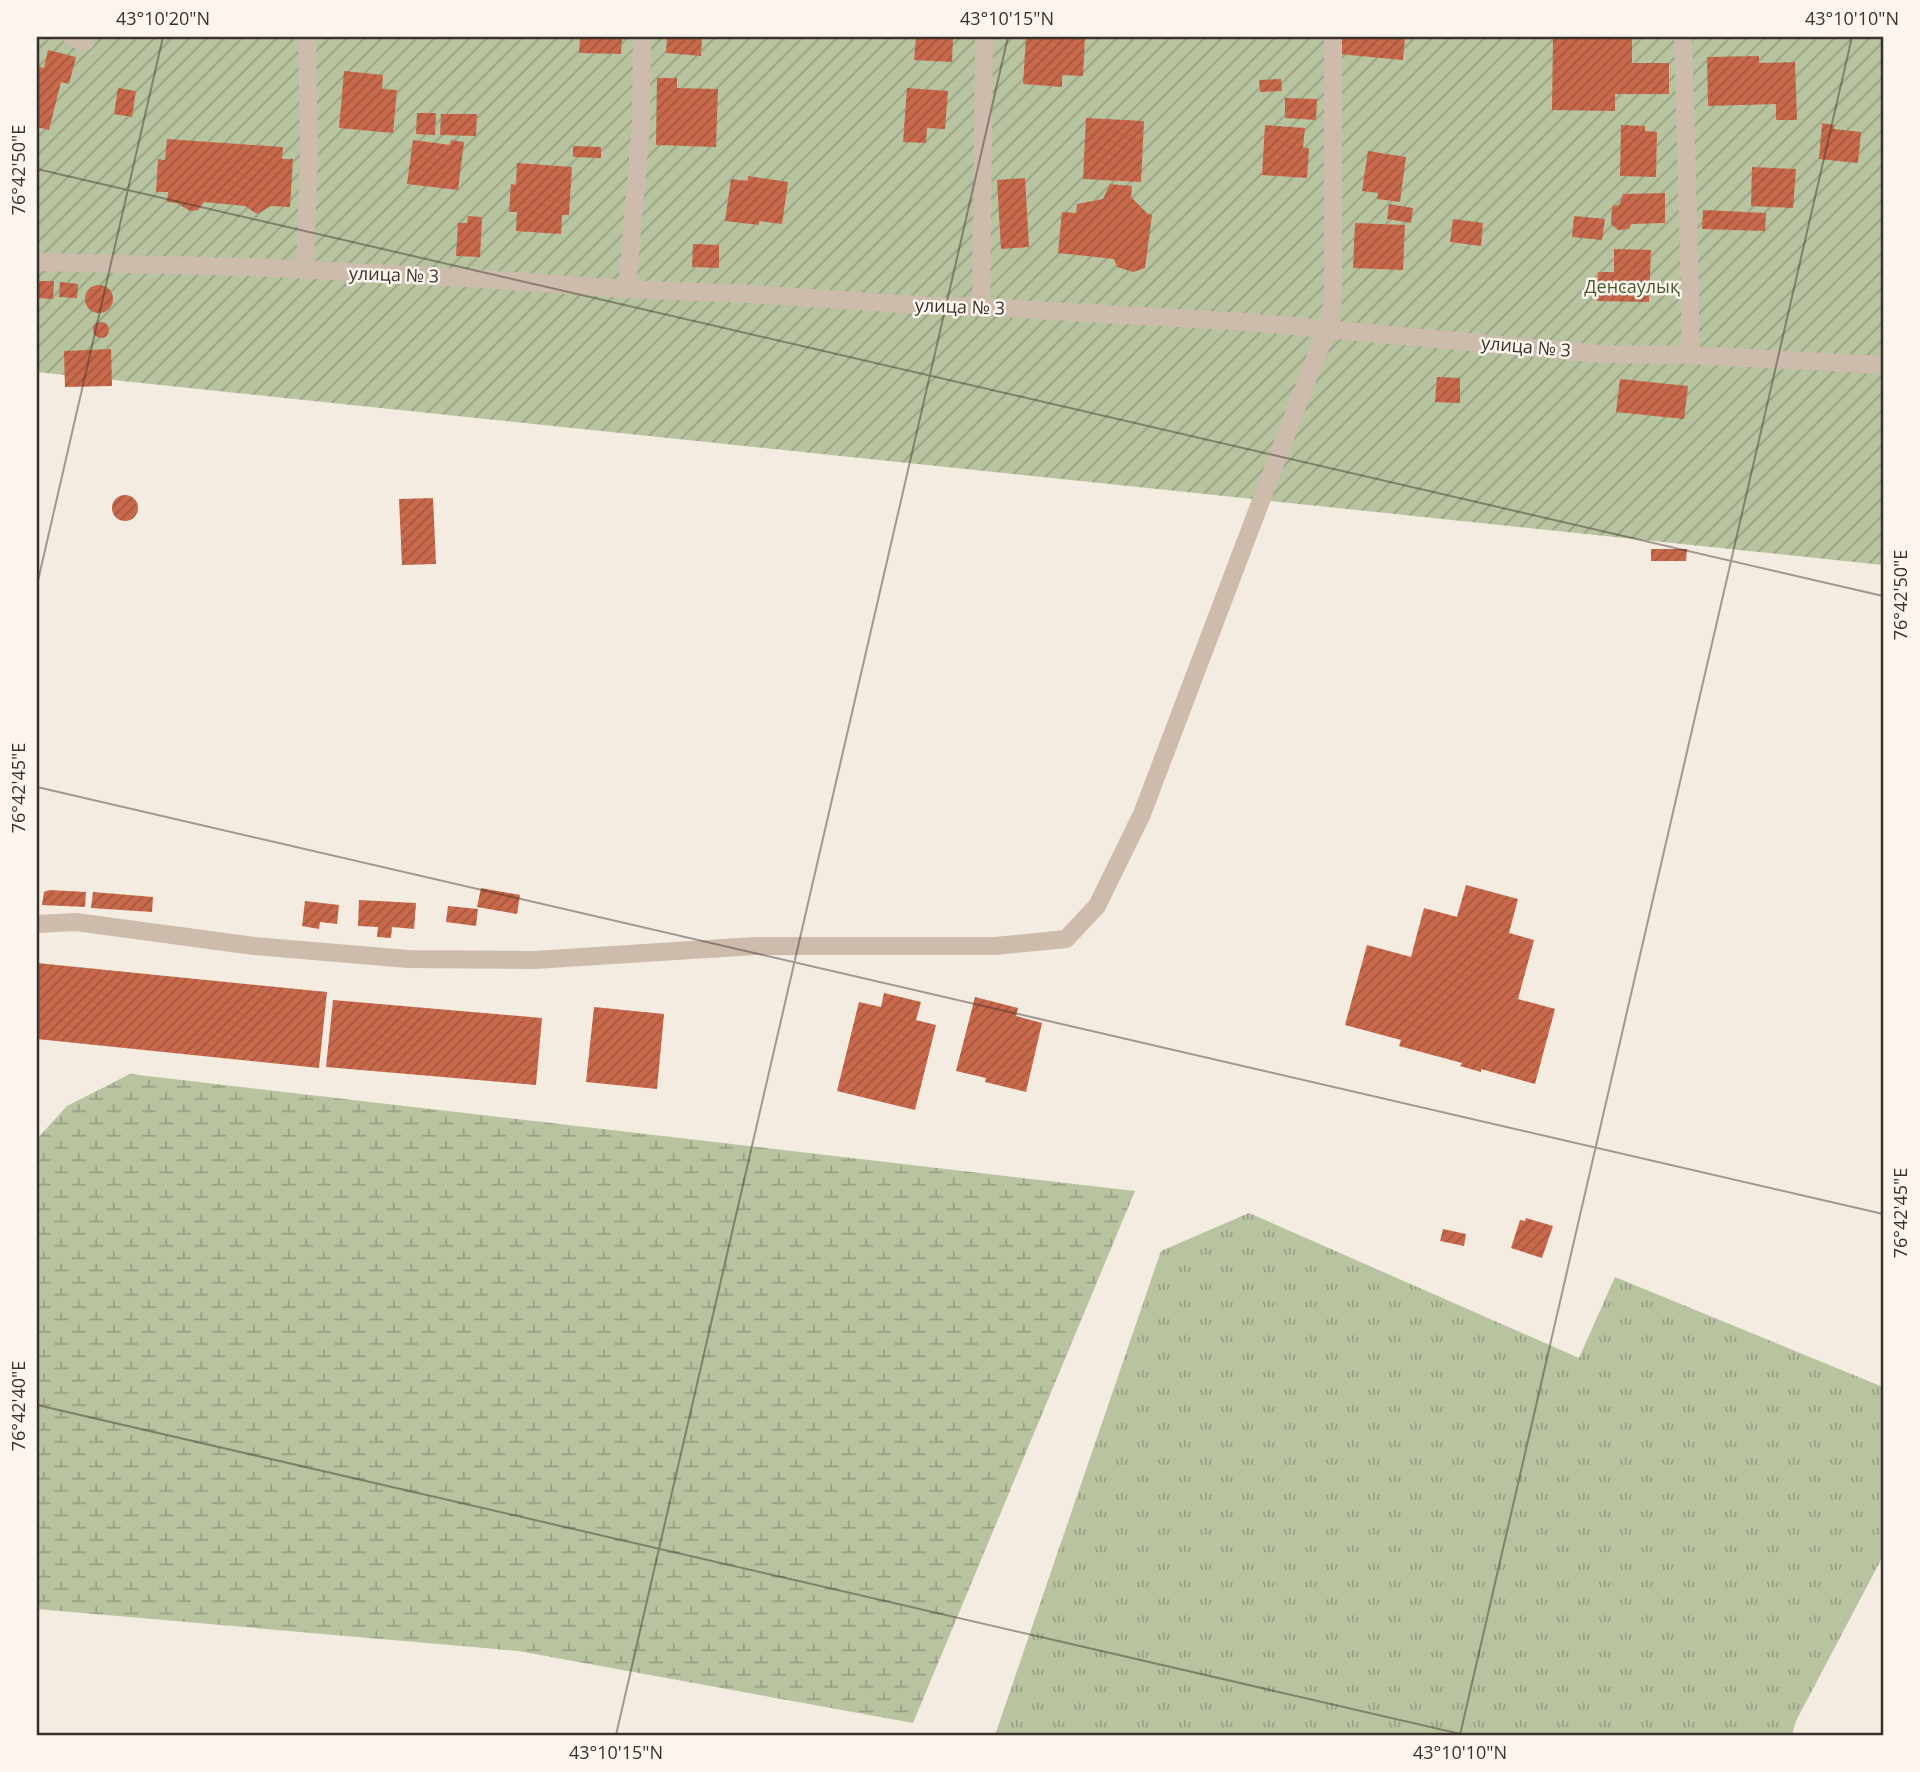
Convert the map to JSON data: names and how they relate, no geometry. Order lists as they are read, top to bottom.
{
  "streets": {
    "street": ["улица № 3"]
  },
  "parks": ["Денсаулық"],
  "coordinates": [
    "43°10'20\"N",
    "43°10'15\"N",
    "43°10'10\"N",
    "76°42'50\"E",
    "76°42'45\"E",
    "76°42'40\"E"
  ]
}
